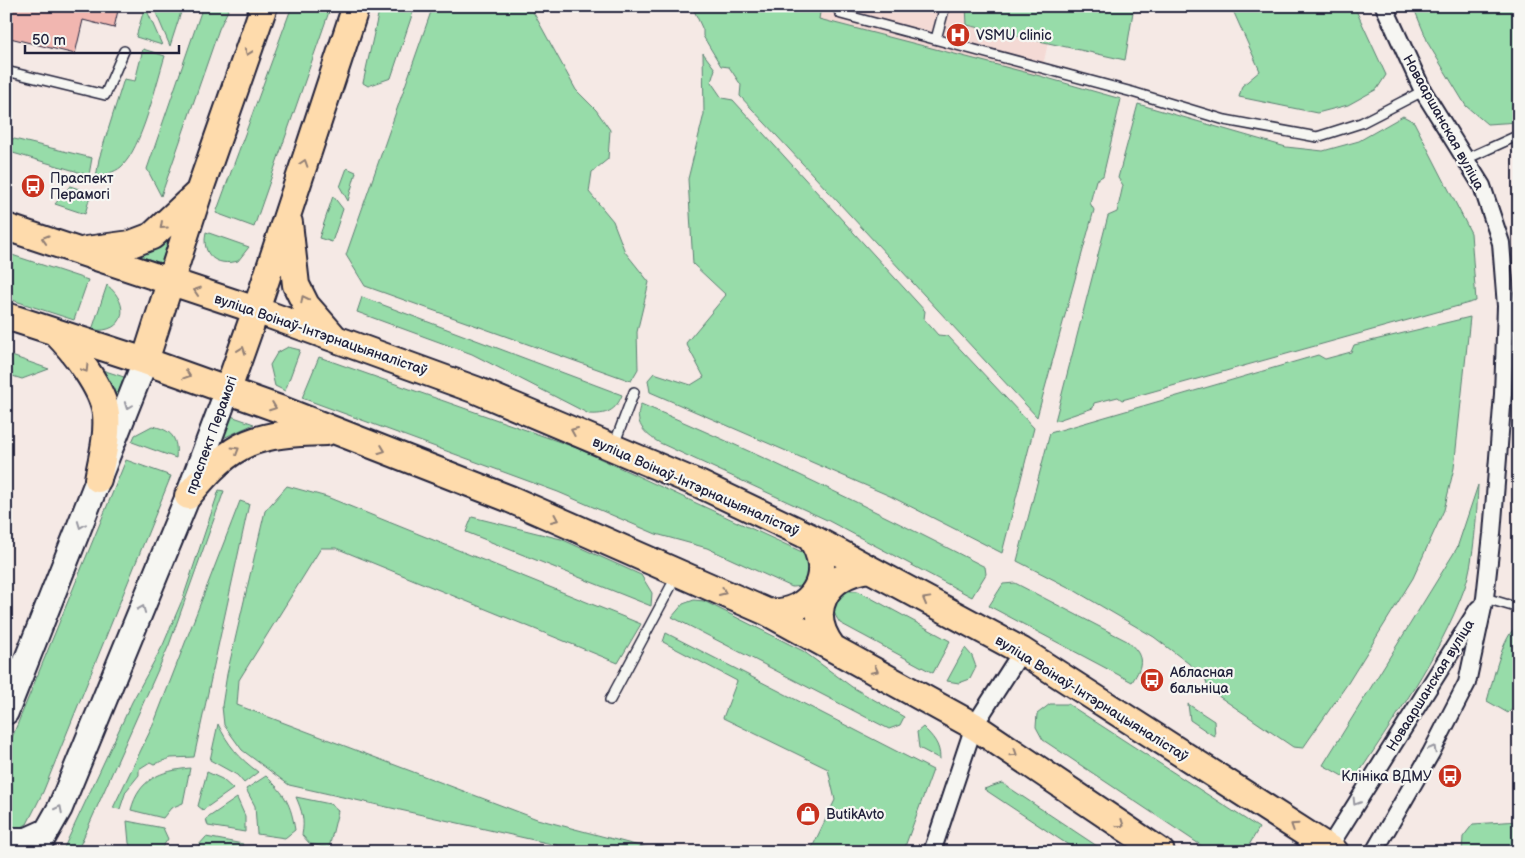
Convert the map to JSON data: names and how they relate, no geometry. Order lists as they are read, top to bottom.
{
  "streets": {
    "main road": ["вуліца Воінаў-Інтэрнацыяналістаў", "праспект Перамогі"],
    "street": ["Новааршанская вуліца"]
  },
  "crossings": [
    ["Новааршанская вуліца", "вуліца Воінаў-Інтэрнацыяналістаў"],
    ["вуліца Воінаў-Інтэрнацыяналістаў", "праспект Перамогі"]
  ],
  "places": {
    "hospital": ["VSMU clinic"],
    "bus stop": ["Праспект Перамогі", "Абласная бальніца", "Клініка ВДМУ"],
    "shop": ["ButikAvto"]
  },
  "scale_bar": "50 m"
}
